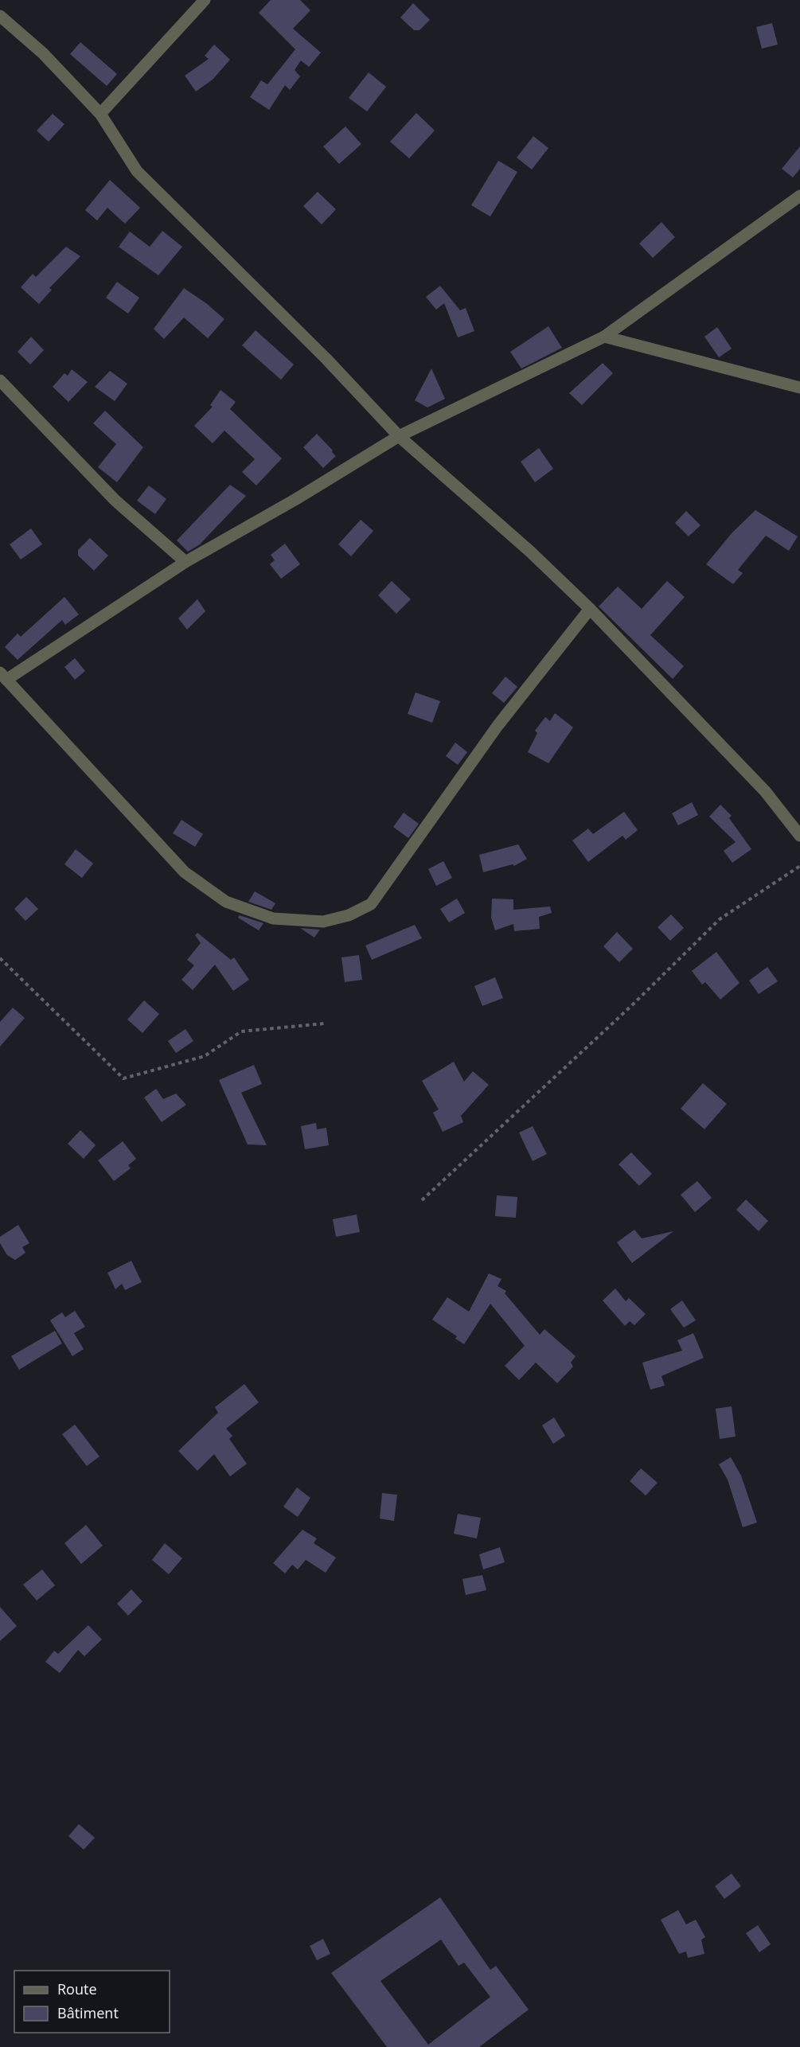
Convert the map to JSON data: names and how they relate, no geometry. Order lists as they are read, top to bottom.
{
  "legend": ["Route", "Bâtiment"]
}
